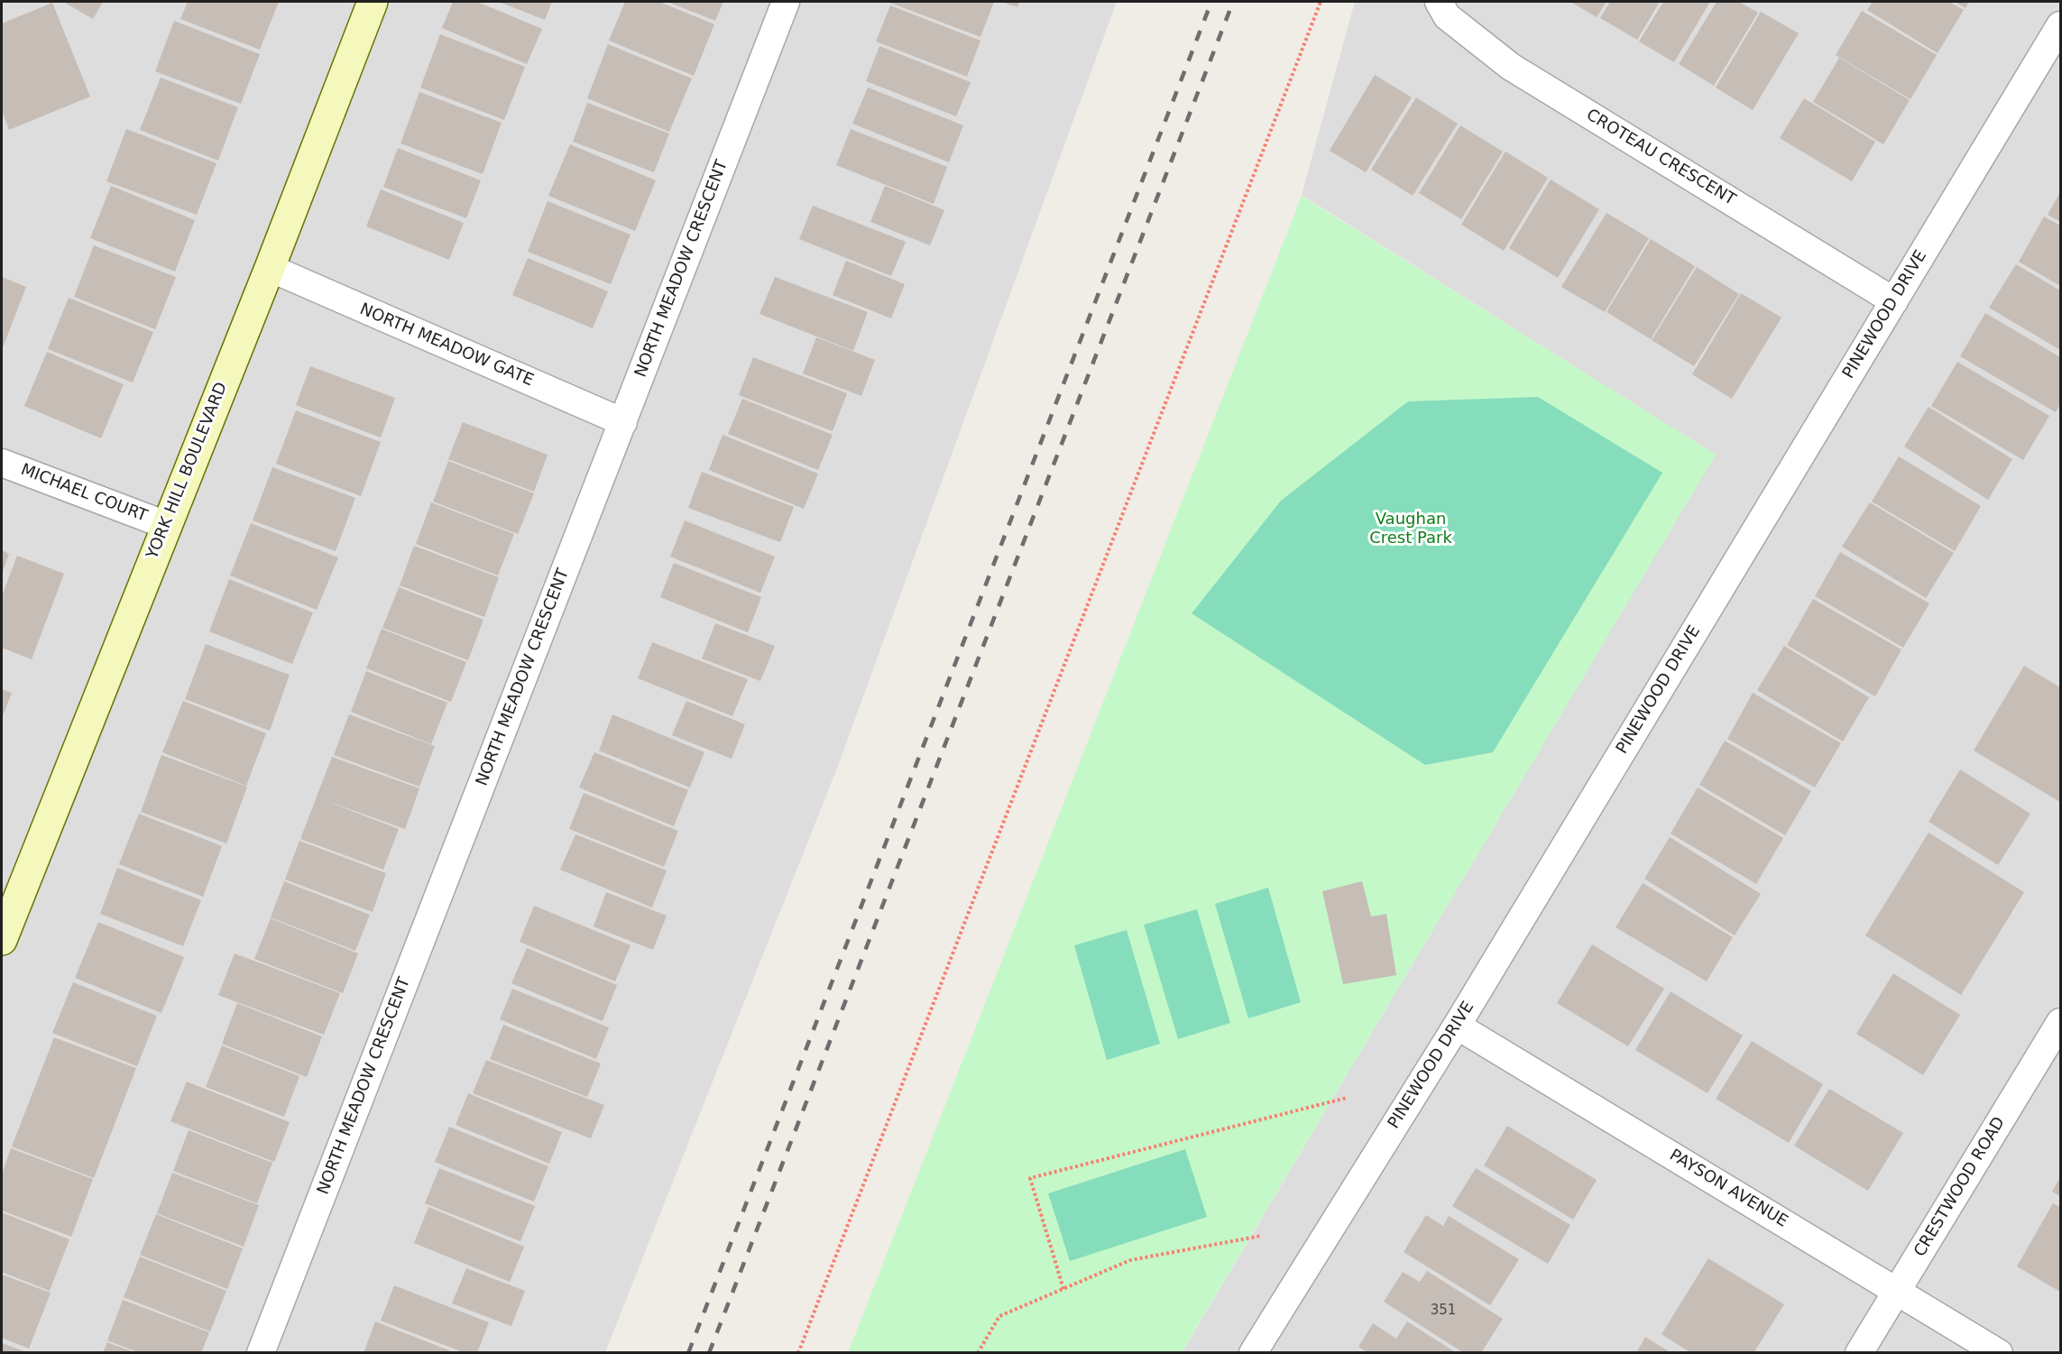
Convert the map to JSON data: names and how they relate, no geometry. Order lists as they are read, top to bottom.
{
  "streets": {
    "street": [
      "CROTEAU CRESCENT",
      "NORTH MEADOW CRESCENT",
      "PINEWOOD DRIVE",
      "NORTH MEADOW GATE",
      "YORK HILL BOULEVARD",
      "MICHAEL COURT",
      "CRESTWOOD ROAD",
      "PAYSON AVENUE"
    ]
  },
  "crossings": [
    ["CROTEAU CRESCENT", "PINEWOOD DRIVE"],
    ["NORTH MEADOW CRESCENT", "NORTH MEADOW GATE"],
    ["PINEWOOD DRIVE", "PAYSON AVENUE"],
    ["NORTH MEADOW GATE", "YORK HILL BOULEVARD"],
    ["YORK HILL BOULEVARD", "MICHAEL COURT"],
    ["CRESTWOOD ROAD", "PAYSON AVENUE"]
  ],
  "parks": ["Vaughan Crest Park"],
  "house_numbers": ["351"]
}
